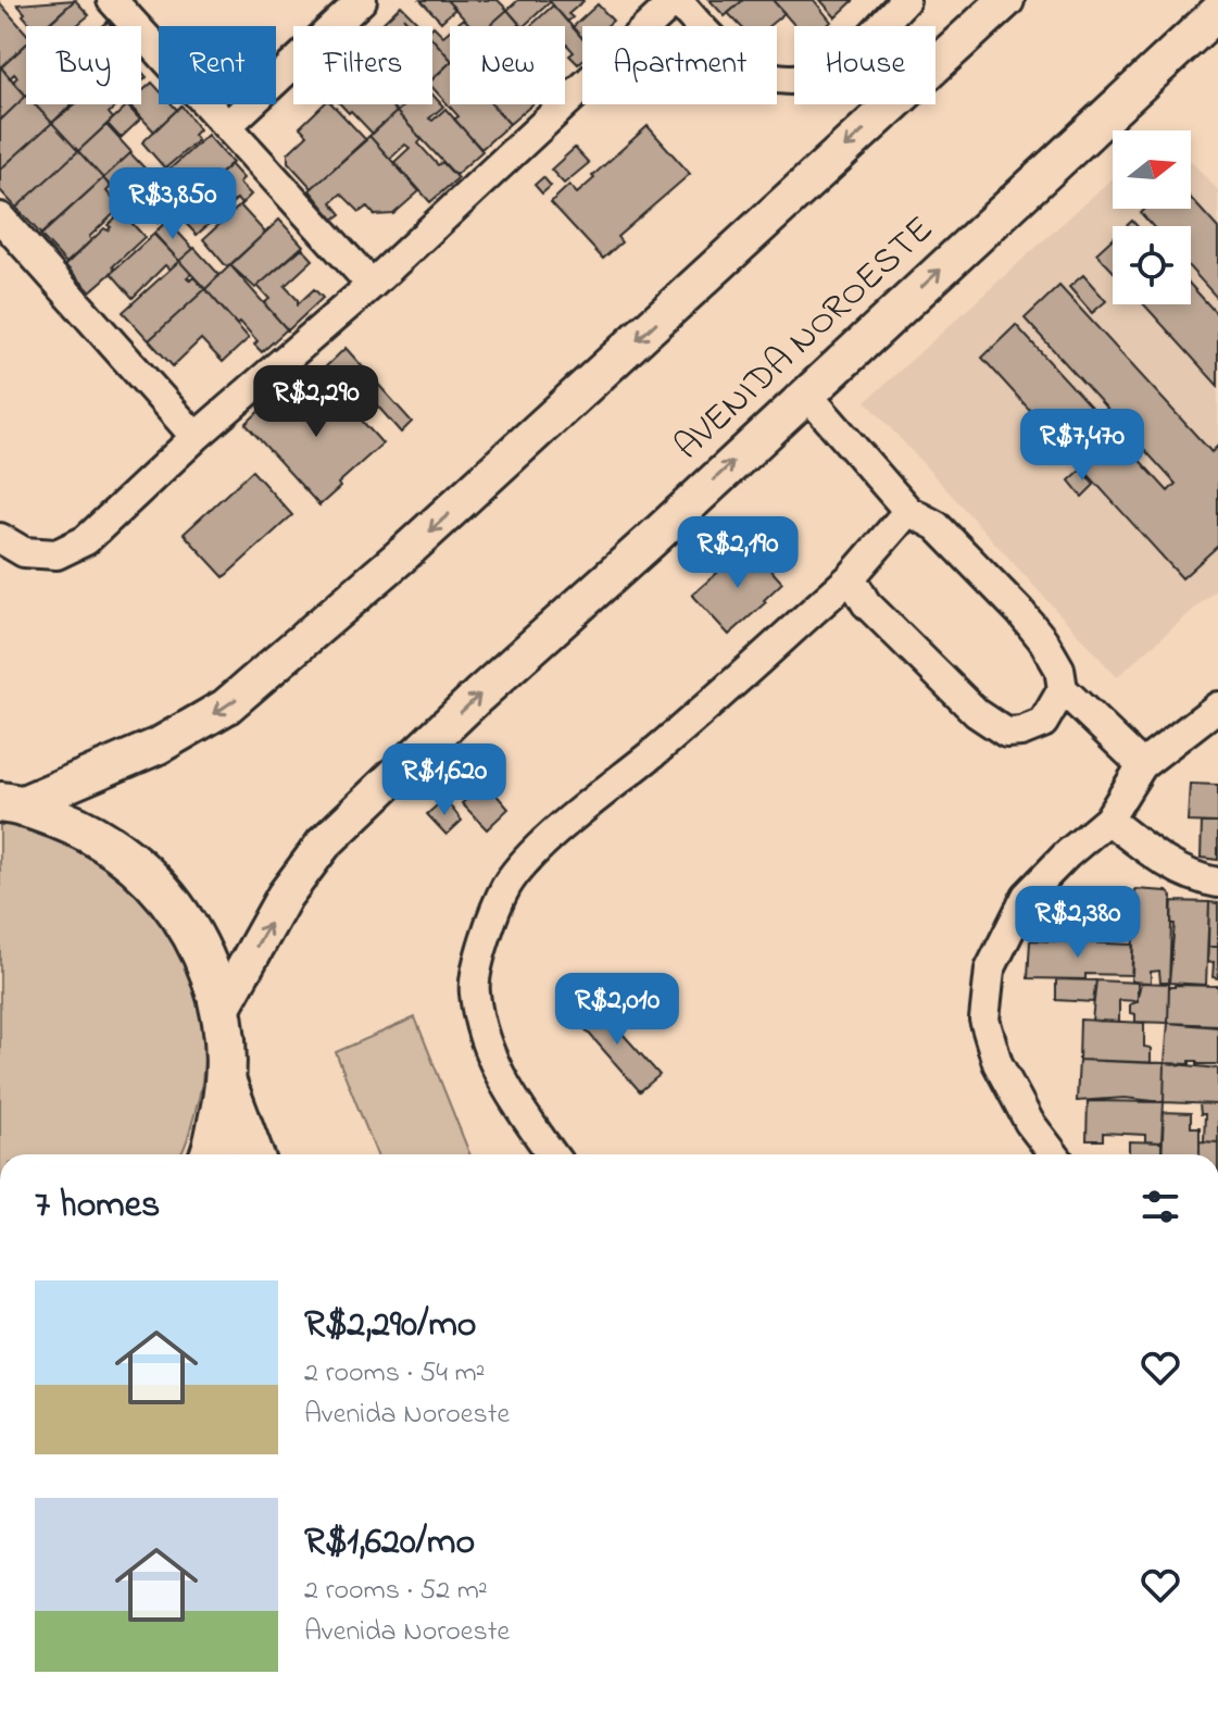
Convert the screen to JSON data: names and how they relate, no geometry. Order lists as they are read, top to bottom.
{
  "streets": {
    "street": ["AVENIDA NOROESTE"]
  },
  "north": "right",
  "page": {
    "chip": [
      "Buy",
      "Rent",
      "Filters",
      "New",
      "Apartment",
      "House"
    ],
    "price": [
      "R$3,850",
      "R$2,290",
      "R$7,470",
      "R$2,190",
      "R$1,620",
      "R$2,380",
      "R$2,010"
    ],
    "heading": "7 homes",
    "list": [
      {
        "name": "R$2,290/mo",
        "note": "2 rooms · 54 m² · Avenida Noroeste"
      },
      {
        "name": "R$1,620/mo",
        "note": "2 rooms · 52 m² · Avenida Noroeste"
      }
    ]
  }
}
